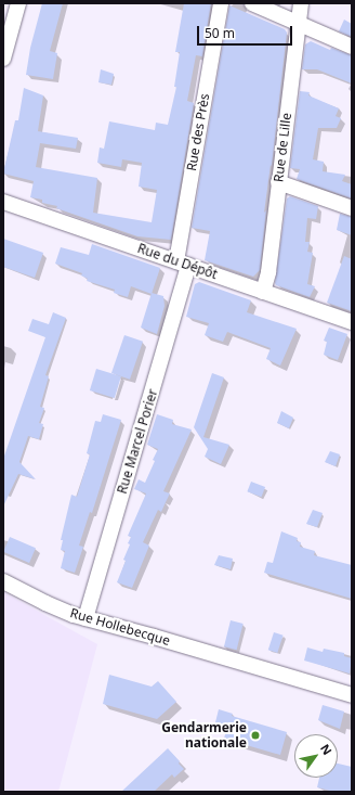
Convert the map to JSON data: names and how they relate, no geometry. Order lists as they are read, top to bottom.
{
  "streets": {
    "street": [
      "Rue des Près",
      "Rue de Lille",
      "Rue du Dépôt",
      "Rue Marcel Porier",
      "Rue Hollebecque"
    ]
  },
  "crossings": [
    ["Rue des Près", "Rue du Dépôt"],
    ["Rue des Près", "Rue Marcel Porier"],
    ["Rue de Lille", "Rue du Dépôt"],
    ["Rue du Dépôt", "Rue Marcel Porier"],
    ["Rue Marcel Porier", "Rue Hollebecque"]
  ],
  "places": ["Gendarmerie nationale"],
  "scale_bar": "50 m",
  "north": "top right"
}
